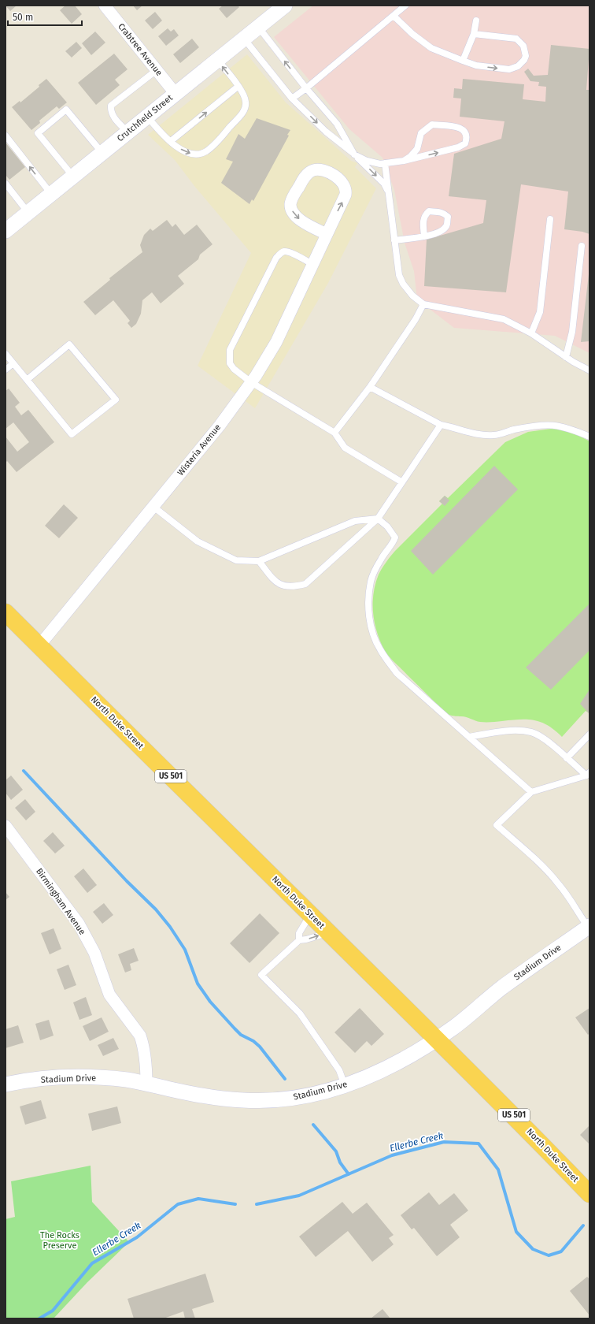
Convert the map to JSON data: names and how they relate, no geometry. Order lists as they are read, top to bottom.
{
  "streets": {
    "highway": ["North Duke Street", "US 501"],
    "street": [
      "Crabtree Avenue",
      "Crutchfield Street",
      "Wisteria Avenue",
      "Birmingham Avenue",
      "Stadium Drive"
    ]
  },
  "crossings": [
    ["Crabtree Avenue", "Crutchfield Street"],
    ["Wisteria Avenue", "North Duke Street"],
    ["North Duke Street", "Stadium Drive"],
    ["Birmingham Avenue", "Stadium Drive"]
  ],
  "water": ["Ellerbe Creek"],
  "parks": ["The Rocks Preserve"],
  "scale_bar": "50 m"
}
